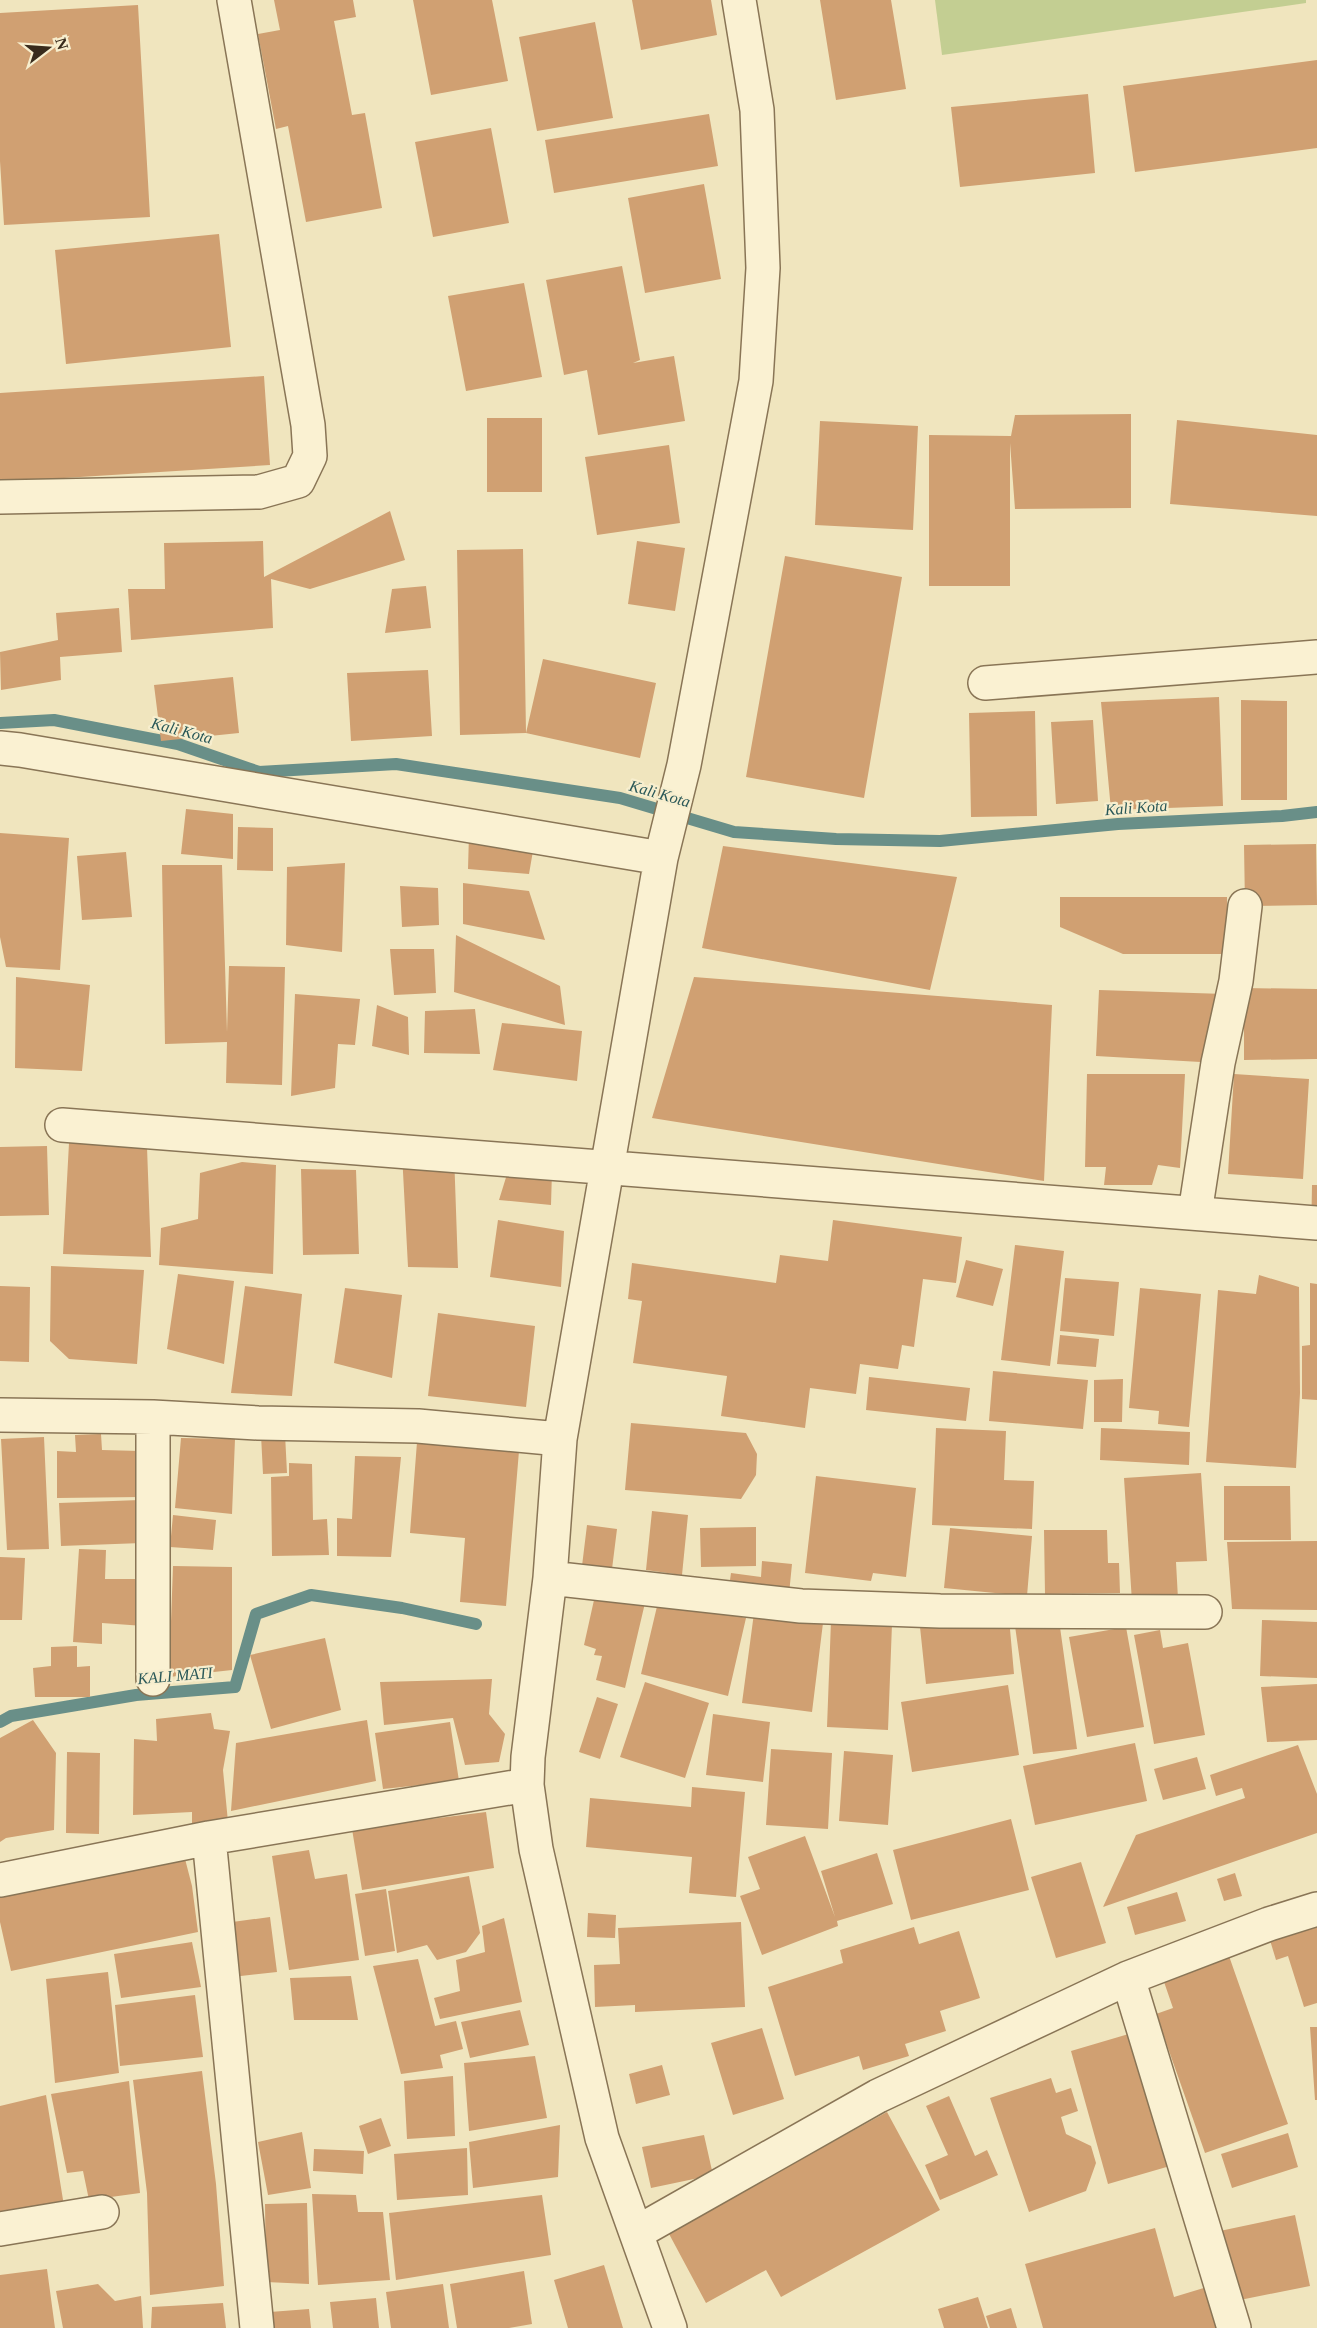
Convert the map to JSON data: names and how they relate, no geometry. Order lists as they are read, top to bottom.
{
  "water": ["Kali Kota", "KALI MATI"],
  "north": "right"
}
